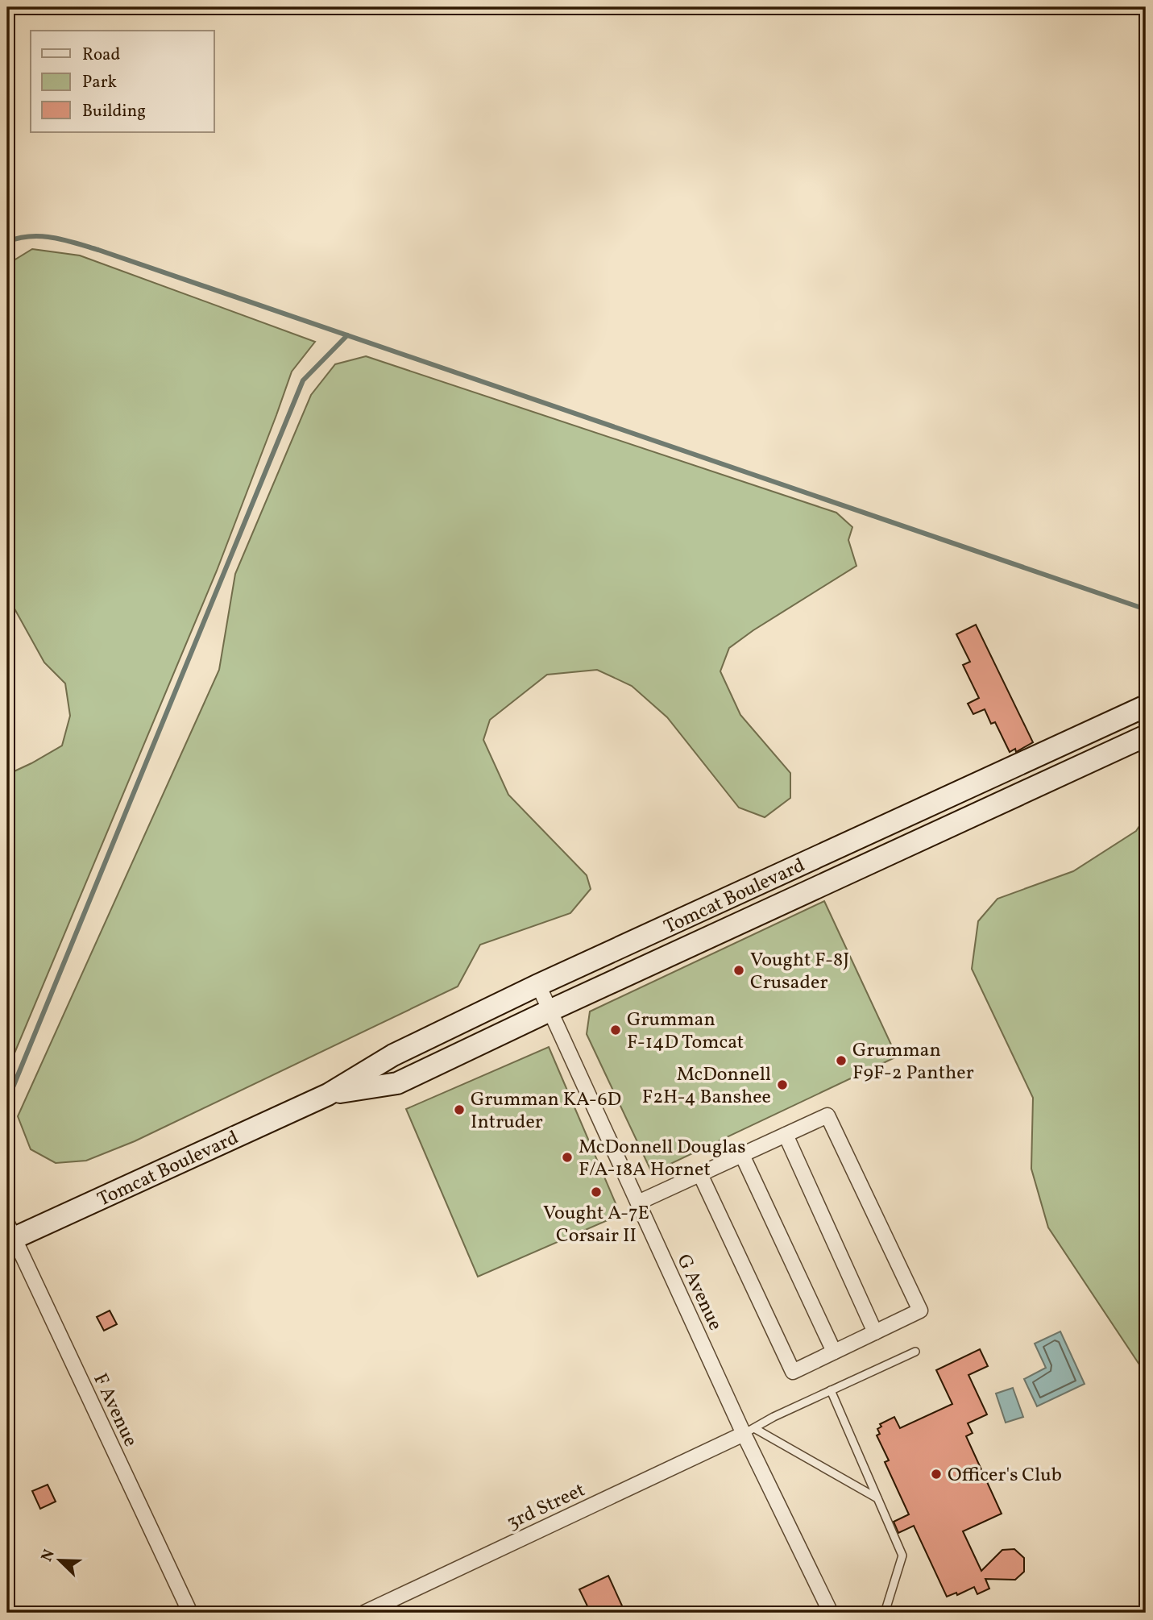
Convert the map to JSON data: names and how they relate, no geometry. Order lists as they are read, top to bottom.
{
  "streets": {
    "main road": ["Tomcat Boulevard"],
    "street": ["G Avenue", "F Avenue", "3rd Street"]
  },
  "crossings": [
    ["Tomcat Boulevard", "G Avenue"],
    ["Tomcat Boulevard", "F Avenue"],
    ["G Avenue", "3rd Street"]
  ],
  "places": [
    "Vought F-8J Crusader",
    "Grumman F-14D Tomcat",
    "Grumman F9F-2 Panther",
    "McDonnell F2H-4 Banshee",
    "Grumman KA-6D Intruder",
    "McDonnell Douglas F/A-18A Hornet",
    "Vought A-7E Corsair II",
    "Officer's Club"
  ],
  "legend": ["Road", "Park", "Building"],
  "north": "top left"
}
